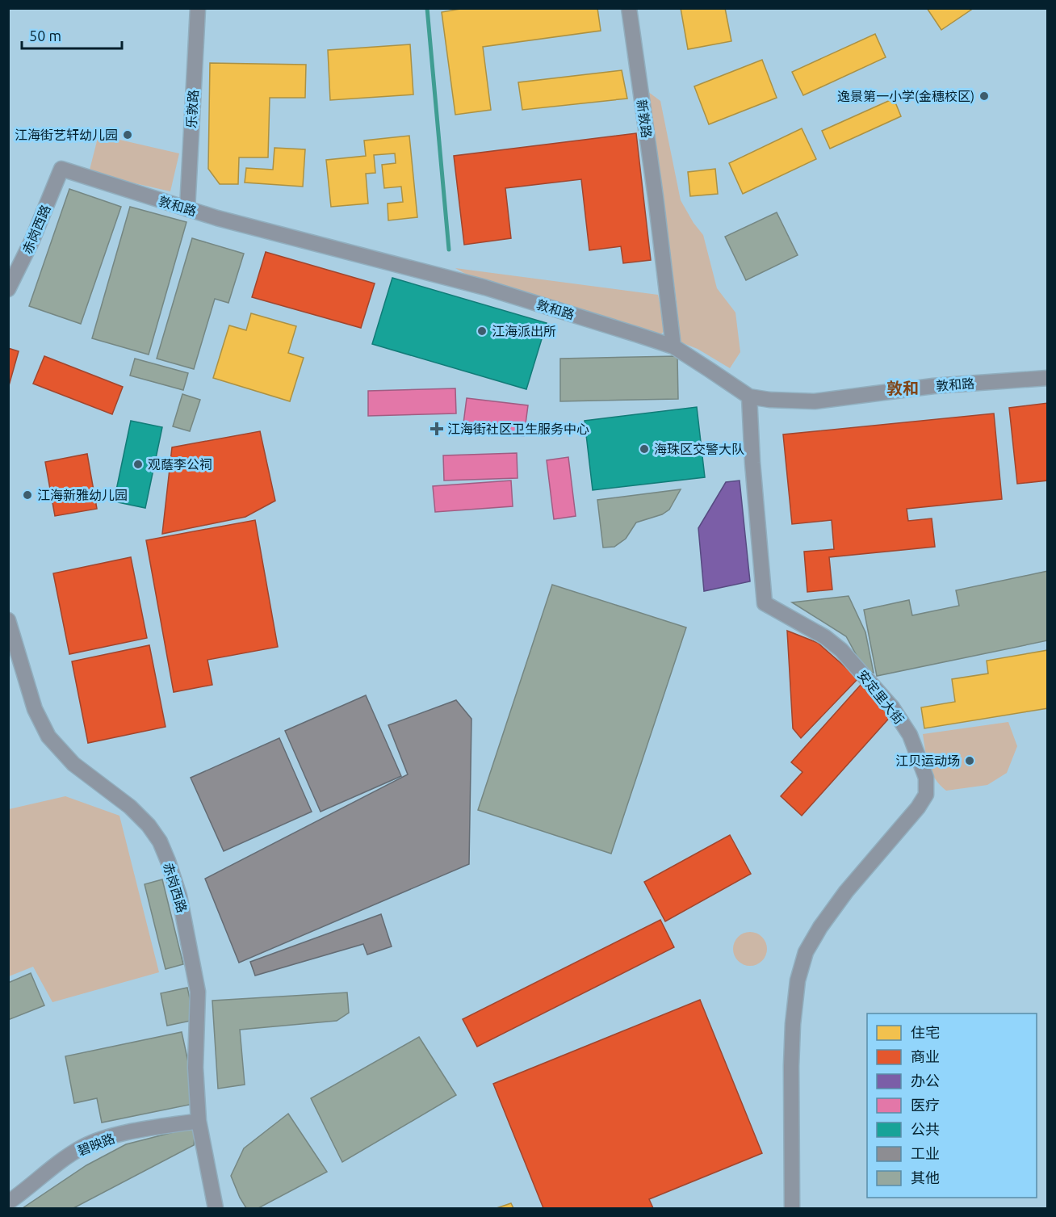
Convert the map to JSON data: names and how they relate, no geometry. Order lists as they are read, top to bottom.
{
  "streets": {
    "street": [
      "乐敦路",
      "新敦路",
      "敦和路",
      "赤岗西路",
      "安定里大街",
      "碧映路"
    ]
  },
  "crossings": [
    ["乐敦路", "敦和路"],
    ["新敦路", "敦和路"],
    ["敦和路", "赤岗西路"],
    ["敦和路", "安定里大街"],
    ["赤岗西路", "碧映路"]
  ],
  "districts": ["敦和"],
  "places": {
    "other": [
      "逸景第一小学(金穗校区)",
      "江海街艺轩幼儿园",
      "江海派出所",
      "海珠区交警大队",
      "观蔭李公祠",
      "江海新雅幼儿园",
      "江贝运动场"
    ],
    "health": ["江海街社区卫生服务中心"]
  },
  "legend": [
    "住宅",
    "商业",
    "办公",
    "医疗",
    "公共",
    "工业",
    "其他"
  ],
  "scale_bar": "50 m"
}
